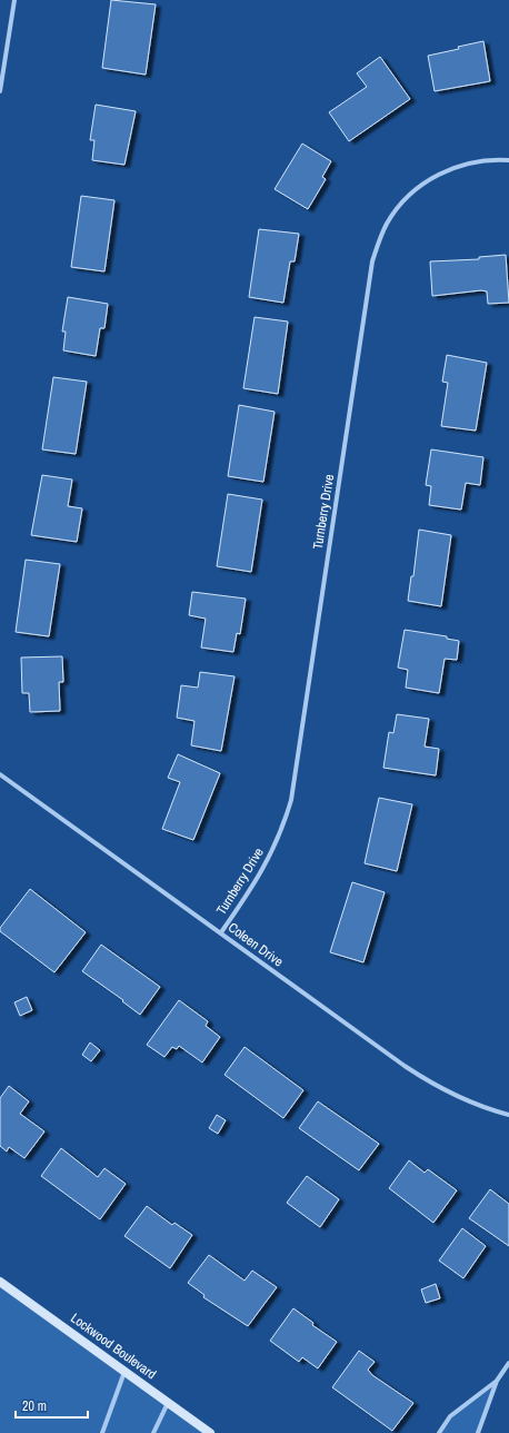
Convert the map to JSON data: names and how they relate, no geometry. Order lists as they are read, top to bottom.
{
  "streets": {
    "main road": ["Lockwood Boulevard"],
    "street": ["Turnberry Drive", "Coleen Drive"]
  },
  "crossings": [
    ["Turnberry Drive", "Coleen Drive"]
  ],
  "scale_bar": "20 m"
}
